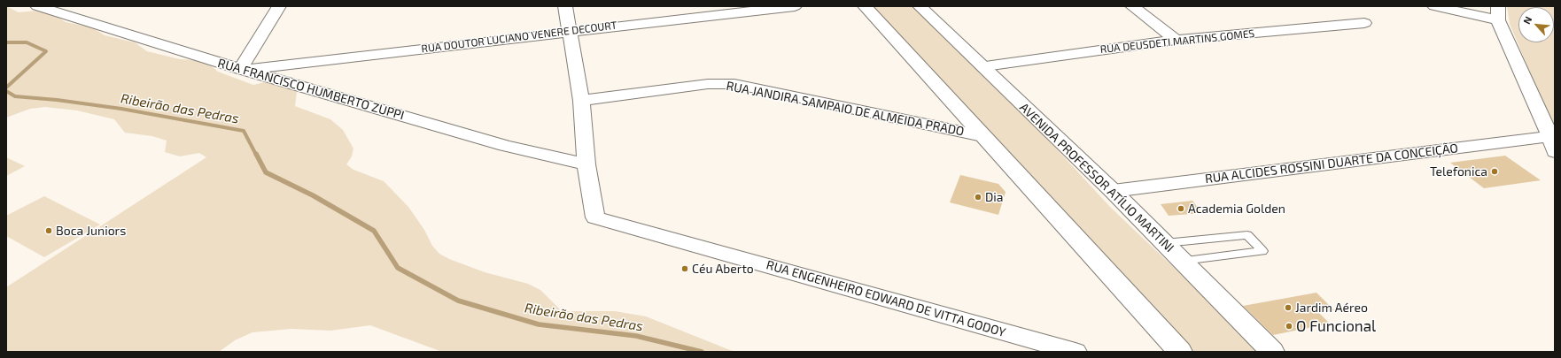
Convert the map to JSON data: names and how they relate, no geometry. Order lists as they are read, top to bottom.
{
  "streets": {
    "main road": ["AVENIDA PROFESSOR ATÍLIO MARTINI"],
    "street": [
      "RUA DOUTOR LUCIANO VENERE DECOURT",
      "RUA DEUSDETI MARTINS GOMES",
      "RUA FRANCISCO HUMBERTO ZUPPI",
      "RUA JANDIRA SAMPAIO DE ALMEIDA PRADO",
      "RUA ALCIDES ROSSINI DUARTE DA CONCEIÇÃO",
      "RUA ENGENHEIRO EDWARD DE VITTA GODOY"
    ]
  },
  "crossings": [
    ["RUA DOUTOR LUCIANO VENERE DECOURT", "RUA FRANCISCO HUMBERTO ZUPPI"],
    ["RUA DOUTOR LUCIANO VENERE DECOURT", "RUA ENGENHEIRO EDWARD DE VITTA GODOY"],
    ["RUA FRANCISCO HUMBERTO ZUPPI", "RUA ENGENHEIRO EDWARD DE VITTA GODOY"],
    ["RUA JANDIRA SAMPAIO DE ALMEIDA PRADO", "RUA ENGENHEIRO EDWARD DE VITTA GODOY"],
    ["RUA ALCIDES ROSSINI DUARTE DA CONCEIÇÃO", "AVENIDA PROFESSOR ATÍLIO MARTINI"]
  ],
  "water": ["Ribeirão das Pedras"],
  "places": [
    "Telefonica",
    "Dia",
    "Academia Golden",
    "Boca Juniors",
    "Céu Aberto",
    "Jardim Aéreo",
    "O Funcional"
  ],
  "north": "top left"
}
